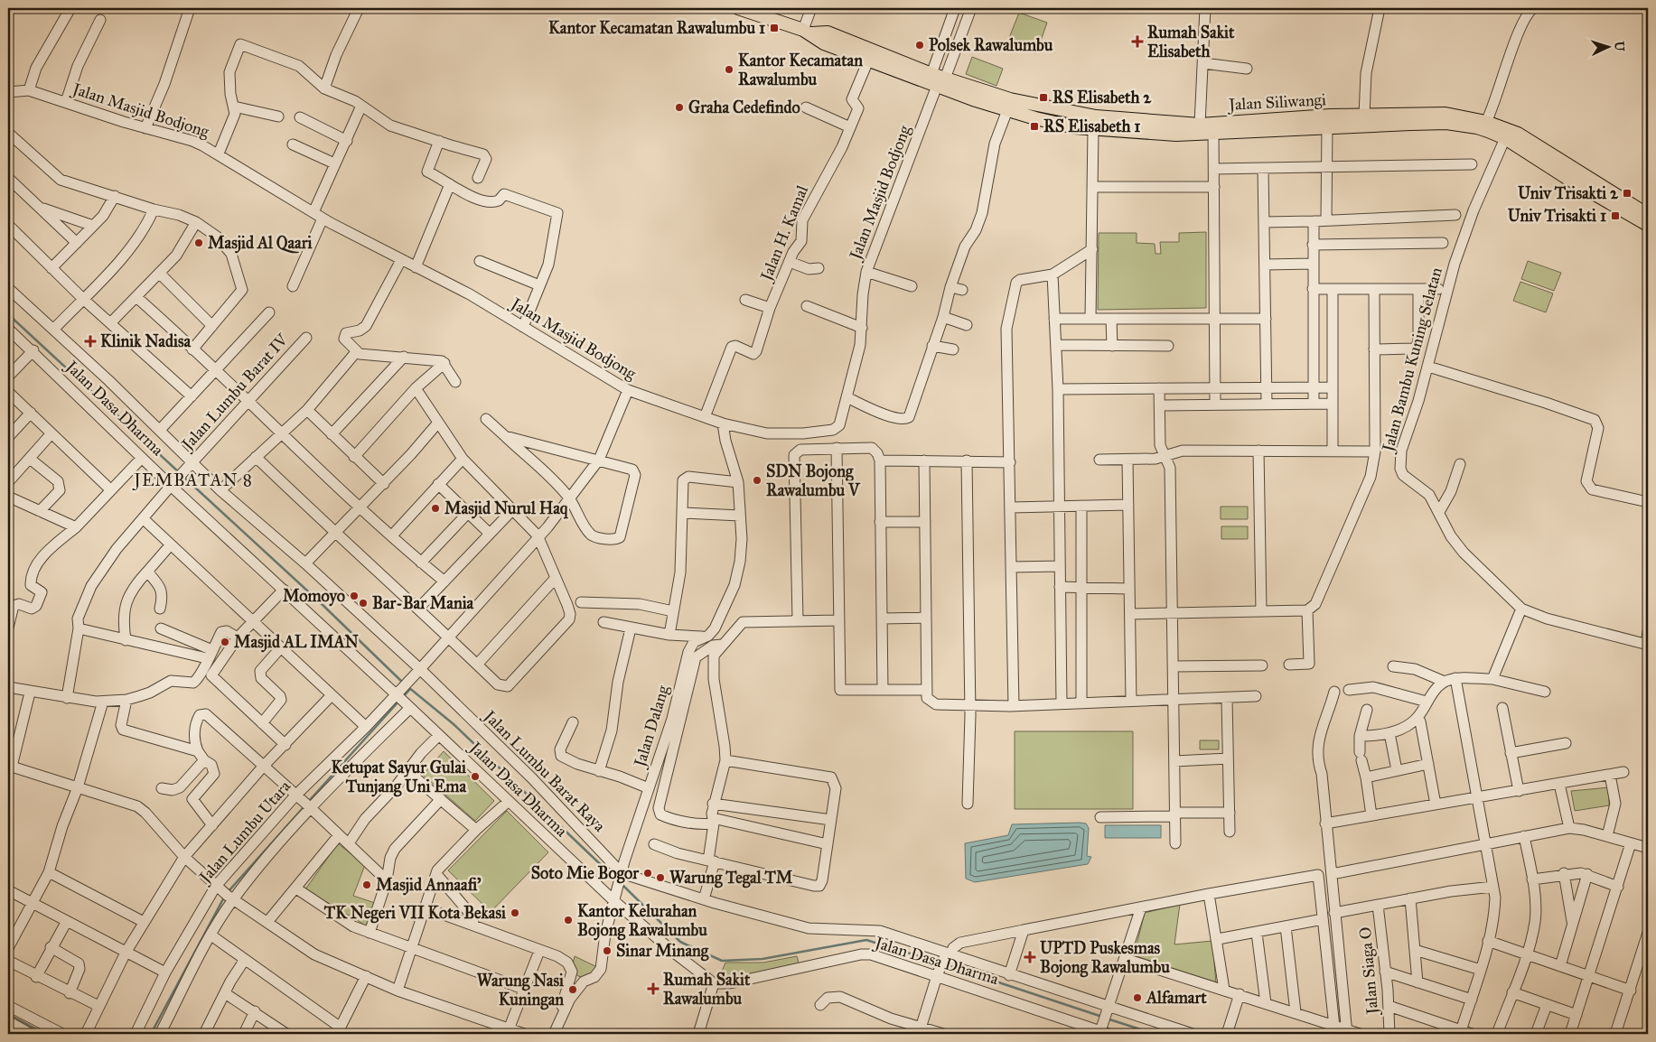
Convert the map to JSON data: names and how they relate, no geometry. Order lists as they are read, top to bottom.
{
  "streets": {
    "main road": ["Jalan Siliwangi"],
    "street": [
      "Jalan Masjid Bodjong",
      "Jalan H. Kamal",
      "Jalan Bambu Kuning Selatan",
      "Jalan Lumbu Barat IV",
      "Jalan Dasa Dharma",
      "Jalan Dalang",
      "Jalan Lumbu Barat Raya",
      "Jalan Lumbu Utara",
      "Jalan Siaga O"
    ]
  },
  "crossings": [
    ["Jalan Siliwangi", "Jalan Masjid Bodjong"],
    ["Jalan Siliwangi", "Jalan Bambu Kuning Selatan"],
    ["Jalan Masjid Bodjong", "Jalan H. Kamal"],
    ["Jalan Masjid Bodjong", "Jalan Dalang"],
    ["Jalan Lumbu Barat IV", "Jalan Dasa Dharma"],
    ["Jalan Lumbu Barat IV", "Jalan Lumbu Barat Raya"],
    ["Jalan Dasa Dharma", "Jalan Dalang"],
    ["Jalan Dasa Dharma", "Jalan Lumbu Utara"],
    ["Jalan Dalang", "Jalan Lumbu Barat Raya"]
  ],
  "districts": ["JEMBATAN 8"],
  "places": {
    "transit": [
      "Kantor Kecamatan Rawalumbu 1",
      "RS Elisabeth 2",
      "RS Elisabeth 1",
      "Univ Trisakti 2",
      "Univ Trisakti 1"
    ],
    "health": [
      "Rumah Sakit Elisabeth",
      "Klinik Nadisa",
      "UPTD Puskesmas Bojong Rawalumbu",
      "Rumah Sakit Rawalumbu"
    ],
    "other": [
      "Polsek Rawalumbu",
      "Kantor Kecamatan Rawalumbu",
      "Graha Cedefindo",
      "Masjid Al Qaari",
      "SDN Bojong Rawalumbu V",
      "Masjid Nurul Haq",
      "Momoyo",
      "Bar-Bar Mania",
      "Masjid AL IMAN",
      "Ketupat Sayur Gulai Tunjang Uni Ema",
      "Soto Mie Bogor",
      "Warung Tegal TM",
      "Masjid Annaafi'",
      "TK Negeri VII Kota Bekasi",
      "Kantor Kelurahan Bojong Rawalumbu",
      "Sinar Minang",
      "Warung Nasi Kuningan",
      "Alfamart"
    ]
  },
  "north": "right"
}
